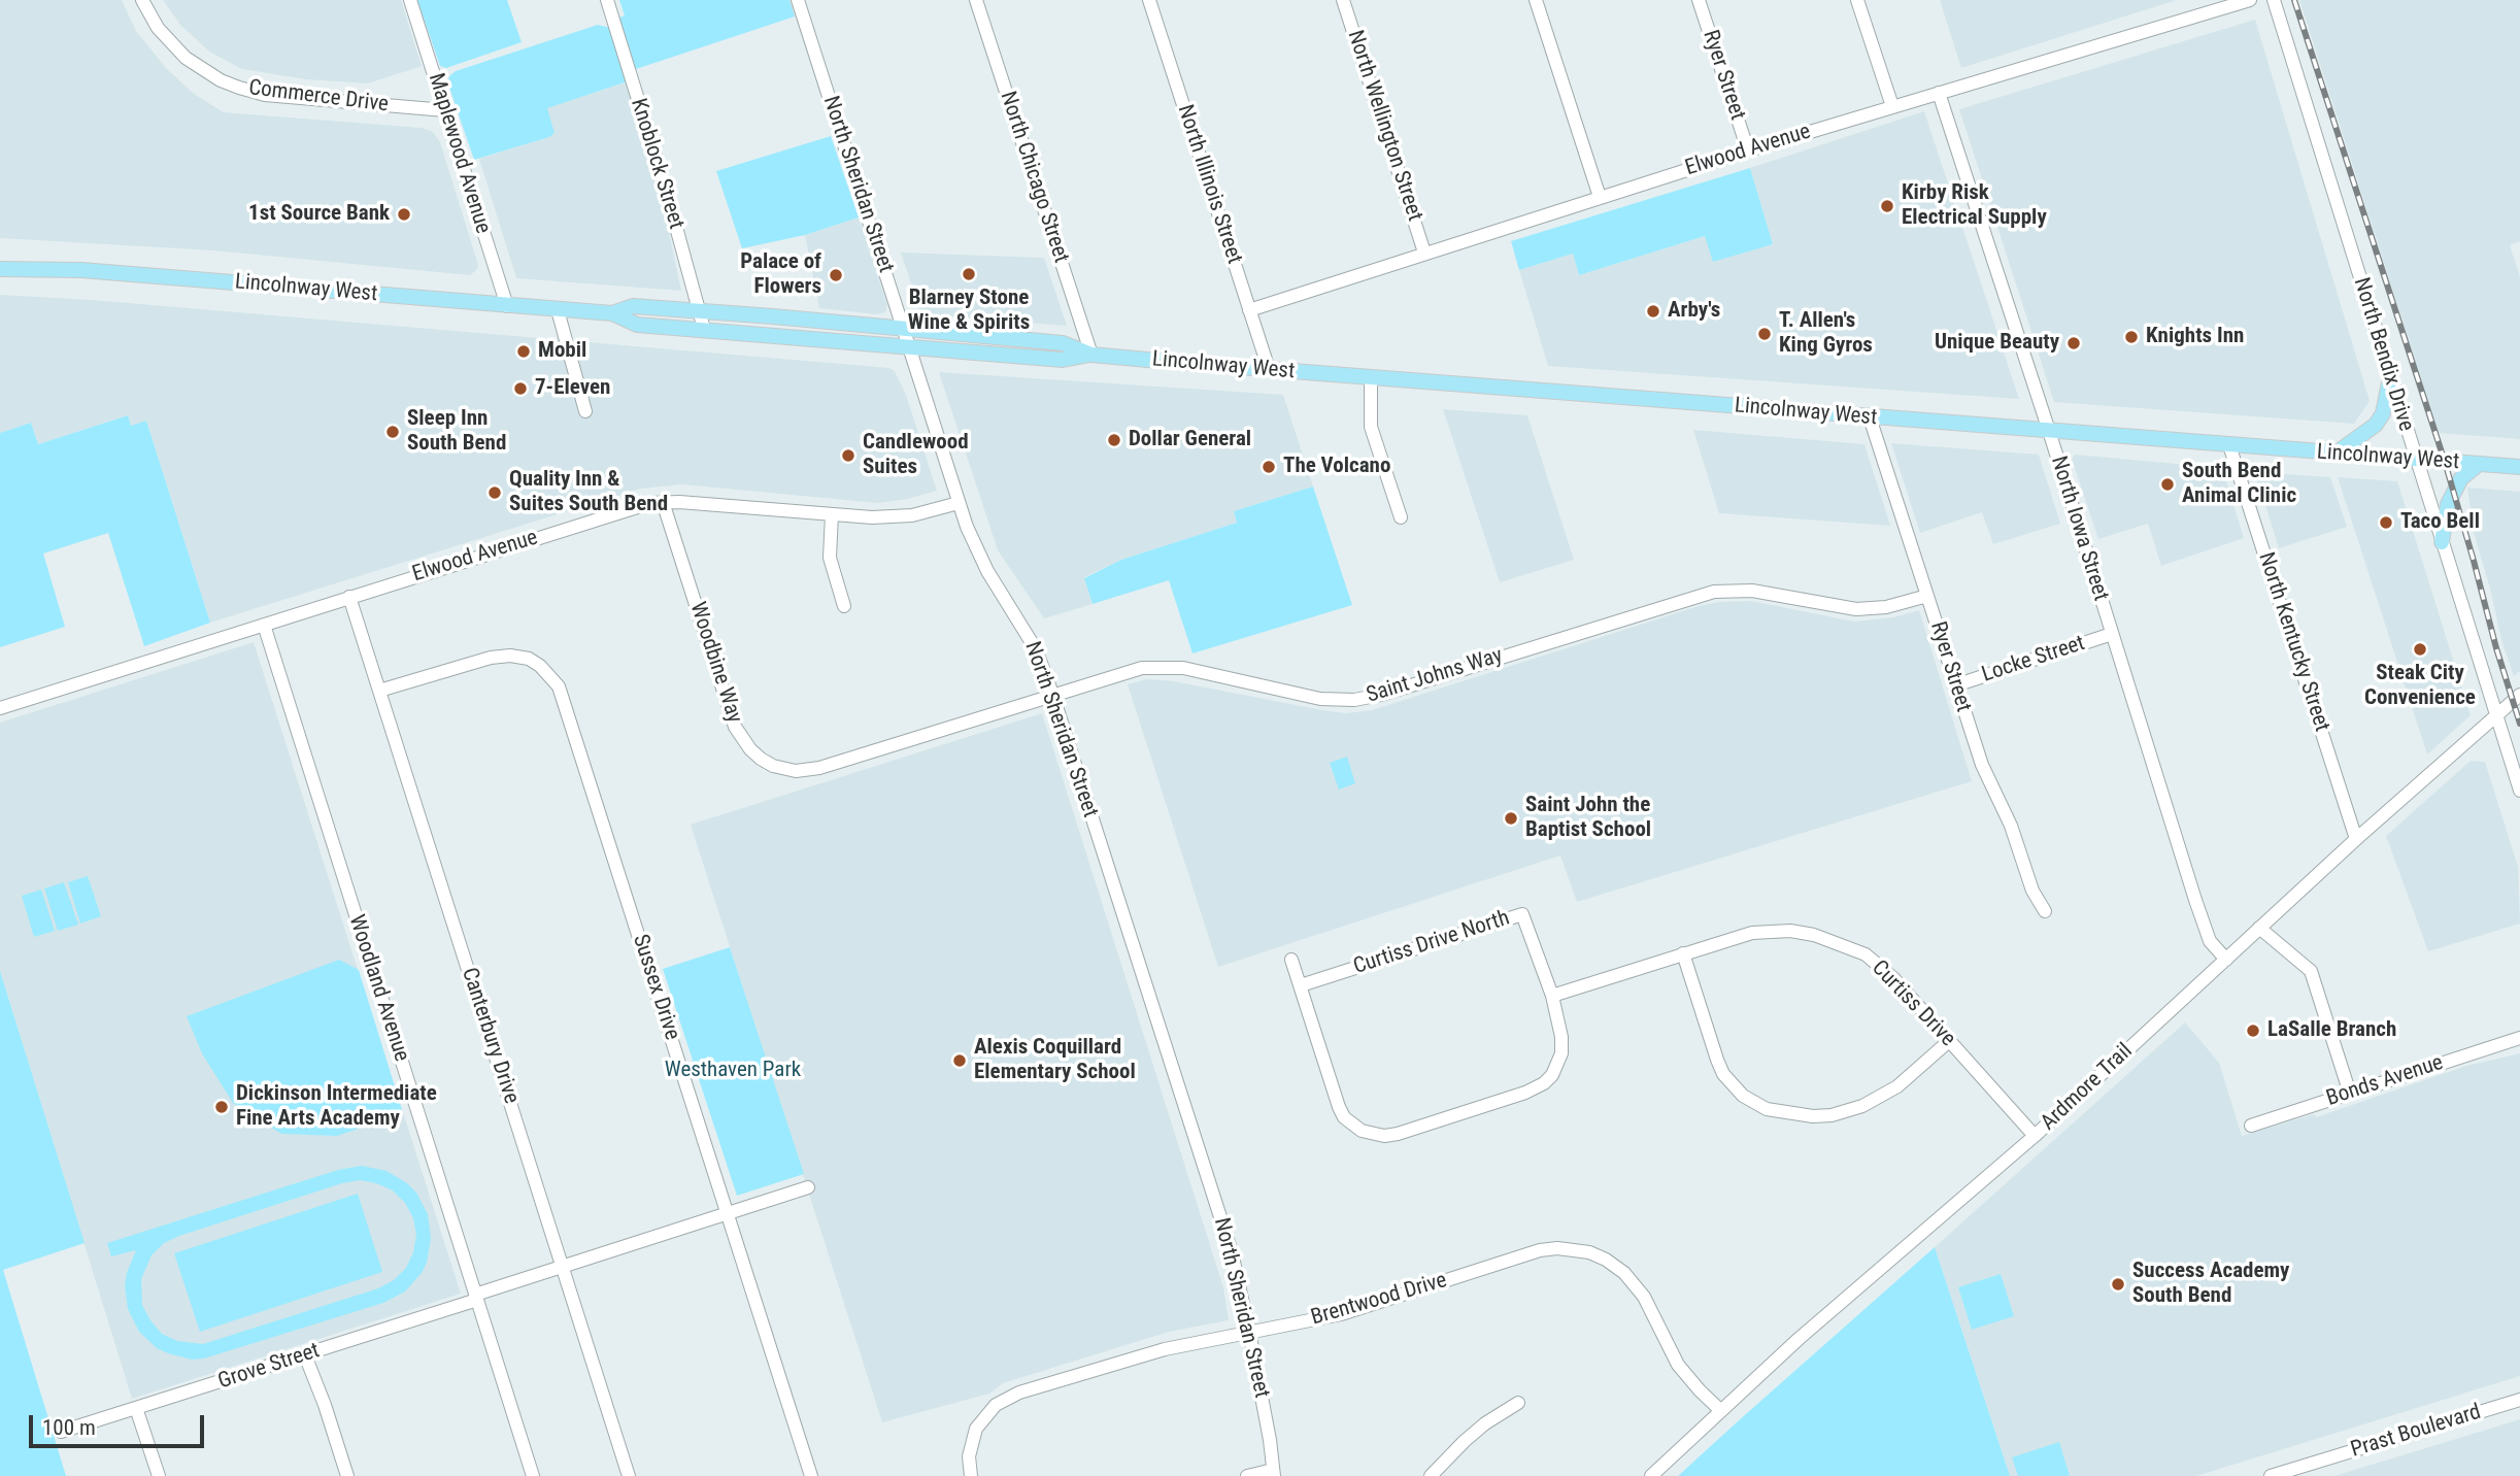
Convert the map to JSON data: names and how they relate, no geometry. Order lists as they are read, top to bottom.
{
  "streets": {
    "main road": ["Lincolnway West"],
    "street": [
      "Ryer Street",
      "Commerce Drive",
      "North Wellington Street",
      "Elwood Avenue",
      "Maplewood Avenue",
      "Knoblock Street",
      "North Chicago Street",
      "North Sheridan Street",
      "North Illinois Street",
      "North Bendix Drive",
      "North Iowa Street",
      "North Kentucky Street",
      "Locke Street",
      "Woodbine Way",
      "Saint Johns Way",
      "Curtiss Drive North",
      "Sussex Drive",
      "Woodland Avenue",
      "Curtiss Drive",
      "Canterbury Drive",
      "Bonds Avenue",
      "Ardmore Trail",
      "Brentwood Drive",
      "Grove Street",
      "Prast Boulevard"
    ]
  },
  "crossings": [
    ["Ryer Street", "Elwood Avenue"],
    ["Ryer Street", "Lincolnway West"],
    ["Ryer Street", "Locke Street"],
    ["Ryer Street", "Saint Johns Way"],
    ["Commerce Drive", "Maplewood Avenue"],
    ["North Wellington Street", "Elwood Avenue"],
    ["Elwood Avenue", "North Sheridan Street"],
    ["Elwood Avenue", "North Illinois Street"],
    ["Elwood Avenue", "North Iowa Street"],
    ["Elwood Avenue", "Woodbine Way"],
    ["Elwood Avenue", "Woodland Avenue"],
    ["Elwood Avenue", "Canterbury Drive"],
    ["Maplewood Avenue", "Lincolnway West"],
    ["Knoblock Street", "Lincolnway West"],
    ["North Chicago Street", "Lincolnway West"],
    ["North Sheridan Street", "Lincolnway West"],
    ["North Sheridan Street", "Saint Johns Way"],
    ["North Sheridan Street", "Brentwood Drive"],
    ["North Illinois Street", "Lincolnway West"],
    ["Lincolnway West", "North Bendix Drive"],
    ["Lincolnway West", "North Iowa Street"],
    ["Lincolnway West", "North Kentucky Street"],
    ["North Bendix Drive", "Ardmore Trail"],
    ["North Iowa Street", "Locke Street"],
    ["North Iowa Street", "Ardmore Trail"],
    ["North Kentucky Street", "Ardmore Trail"],
    ["Woodbine Way", "Saint Johns Way"],
    ["Curtiss Drive North", "Curtiss Drive"],
    ["Sussex Drive", "Canterbury Drive"],
    ["Sussex Drive", "Grove Street"],
    ["Woodland Avenue", "Grove Street"],
    ["Curtiss Drive", "Ardmore Trail"],
    ["Canterbury Drive", "Grove Street"],
    ["Ardmore Trail", "Brentwood Drive"]
  ],
  "parks": ["Westhaven Park"],
  "places": [
    "Kirby Risk Electrical Supply",
    "1st Source Bank",
    "Blarney Stone Wine & Spirits",
    "Palace of Flowers",
    "Arby's",
    "T. Allen's King Gyros",
    "Knights Inn",
    "Unique Beauty",
    "Mobil",
    "7-Eleven",
    "Sleep Inn South Bend",
    "Dollar General",
    "Candlewood Suites",
    "The Volcano",
    "South Bend Animal Clinic",
    "Quality Inn & Suites South Bend",
    "Taco Bell",
    "Steak City Convenience",
    "Saint John the Baptist School",
    "LaSalle Branch",
    "Alexis Coquillard Elementary School",
    "Dickinson Intermediate Fine Arts Academy",
    "Success Academy South Bend"
  ],
  "scale_bar": "100 m"
}
